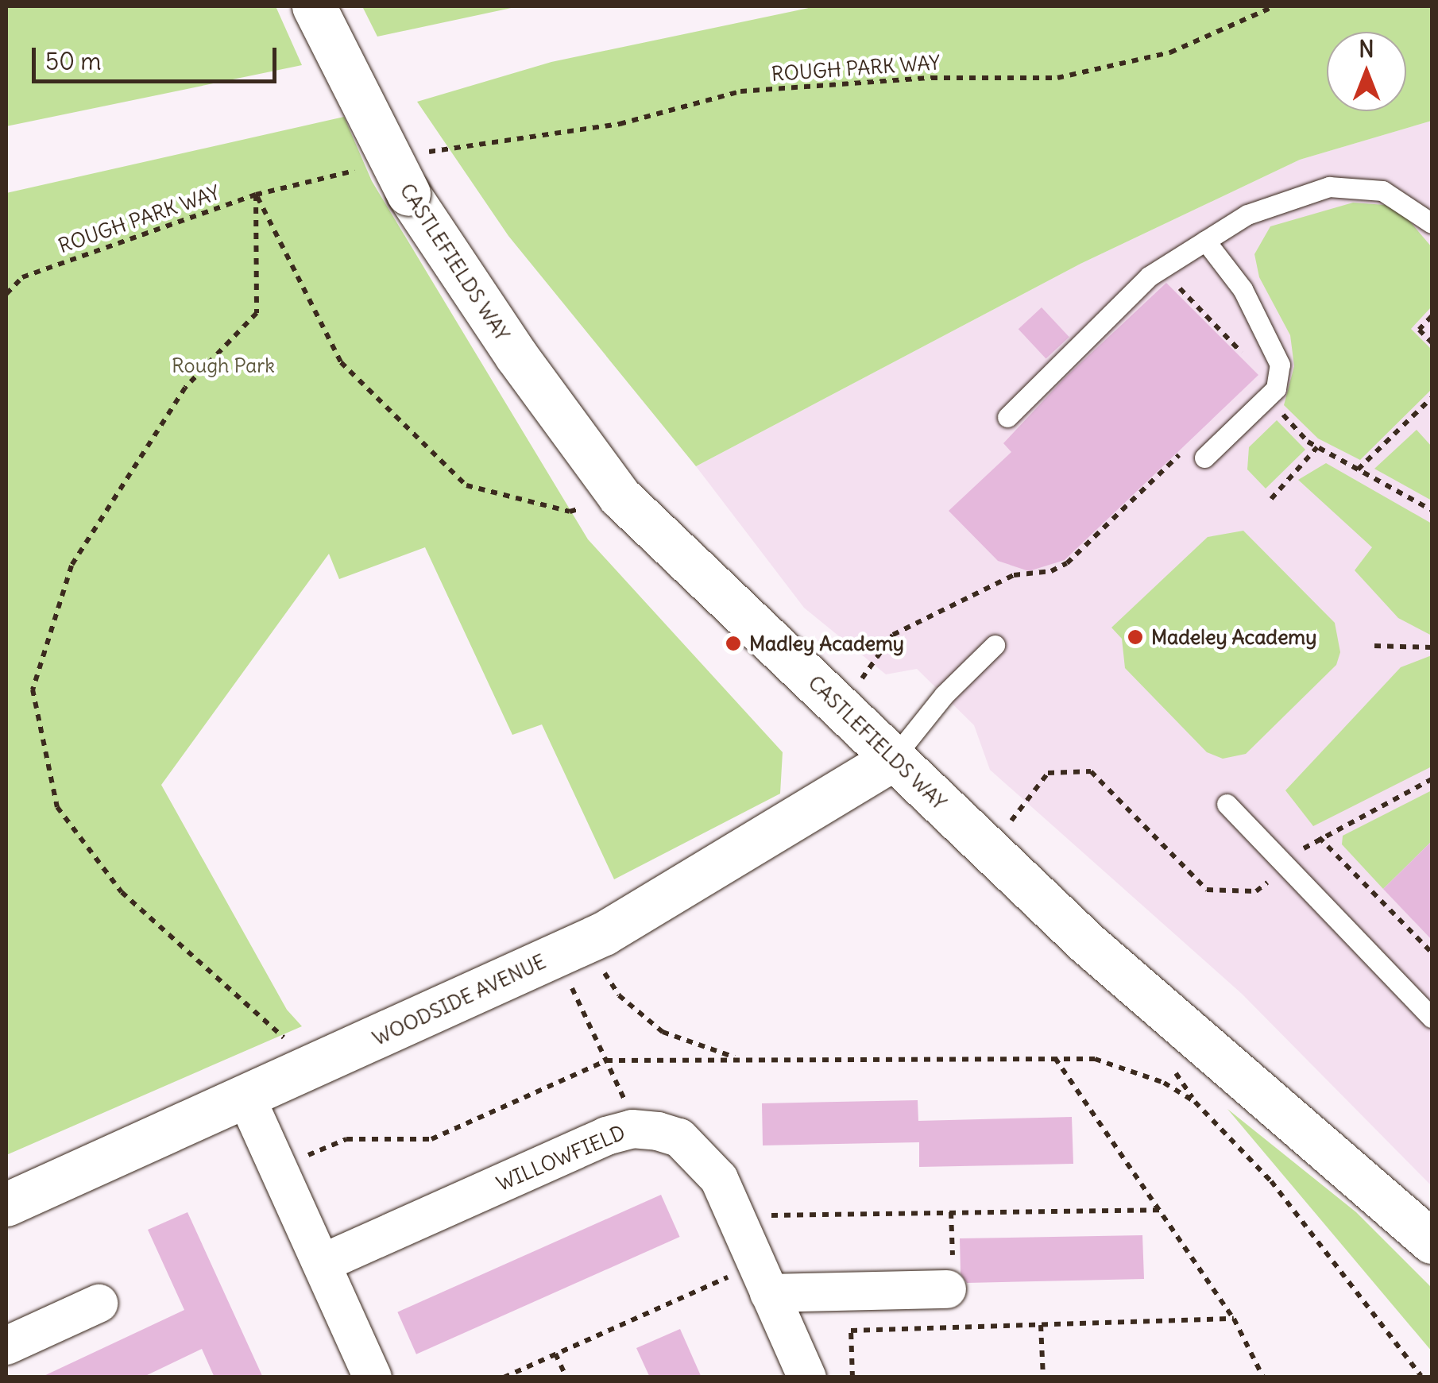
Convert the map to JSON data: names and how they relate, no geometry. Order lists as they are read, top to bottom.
{
  "streets": {
    "main road": ["CASTLEFIELDS WAY", "WOODSIDE AVENUE"],
    "street": ["WILLOWFIELD"],
    "path": ["ROUGH PARK WAY"]
  },
  "crossings": [
    ["CASTLEFIELDS WAY", "WOODSIDE AVENUE"]
  ],
  "parks": ["Rough Park"],
  "places": ["Madeley Academy", "Madley Academy"],
  "scale_bar": "50 m",
  "north": "top"
}
